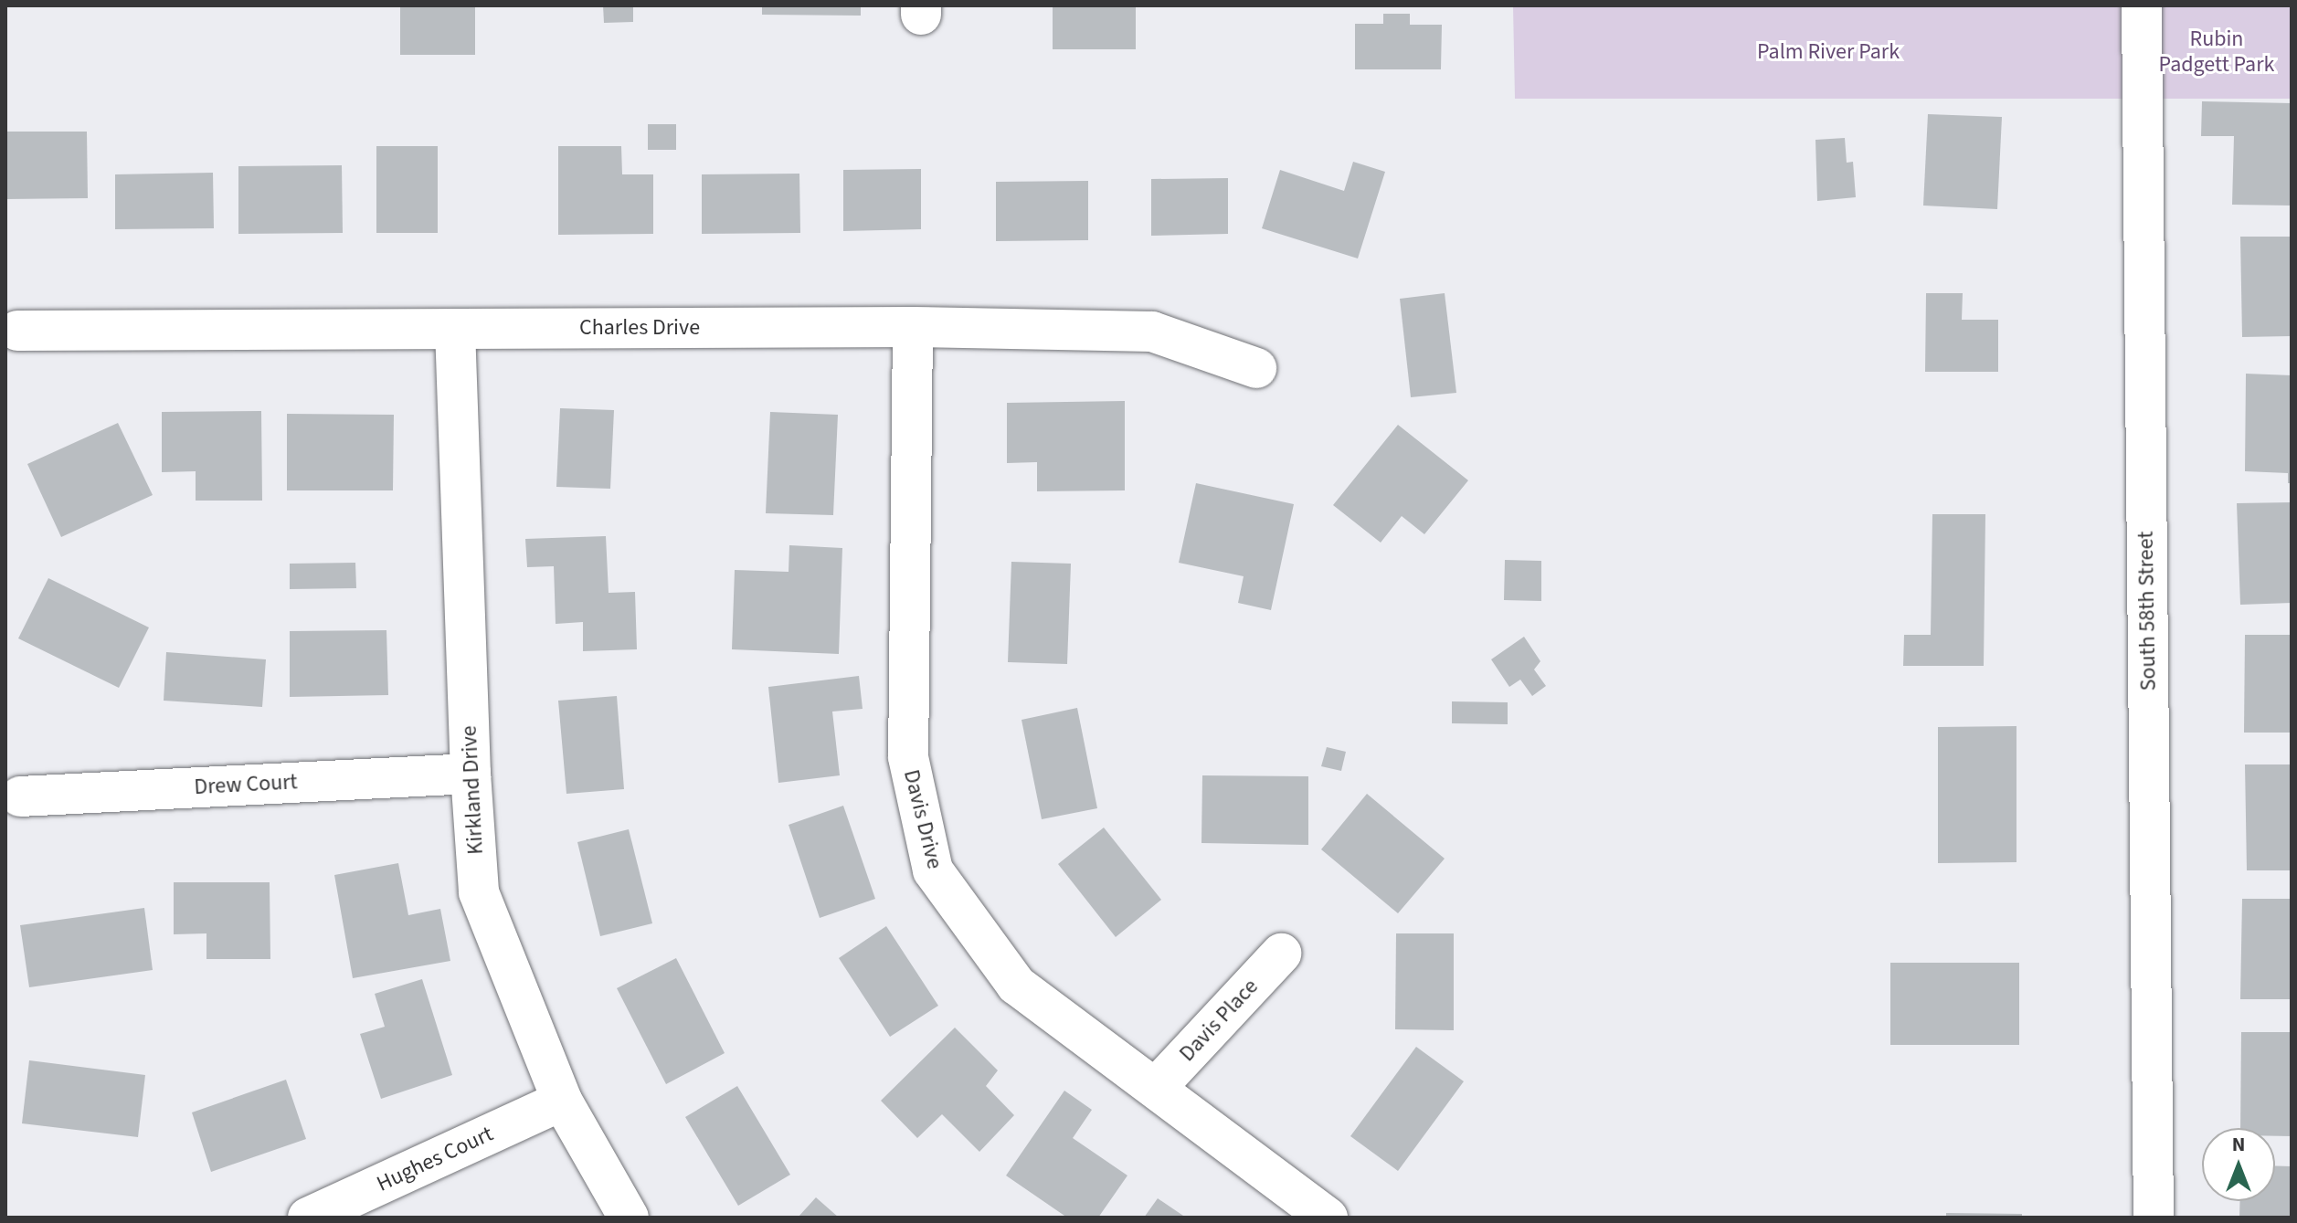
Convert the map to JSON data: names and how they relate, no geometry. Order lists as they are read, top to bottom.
{
  "streets": {
    "street": [
      "Charles Drive",
      "South 58th Street",
      "Drew Court",
      "Kirkland Drive",
      "Davis Drive",
      "Davis Place",
      "Hughes Court"
    ]
  },
  "crossings": [
    ["Charles Drive", "Kirkland Drive"],
    ["Charles Drive", "Davis Drive"],
    ["Drew Court", "Kirkland Drive"],
    ["Kirkland Drive", "Hughes Court"],
    ["Davis Drive", "Davis Place"]
  ],
  "parks": ["Rubin Padgett Park", "Palm River Park"],
  "north": "top"
}
